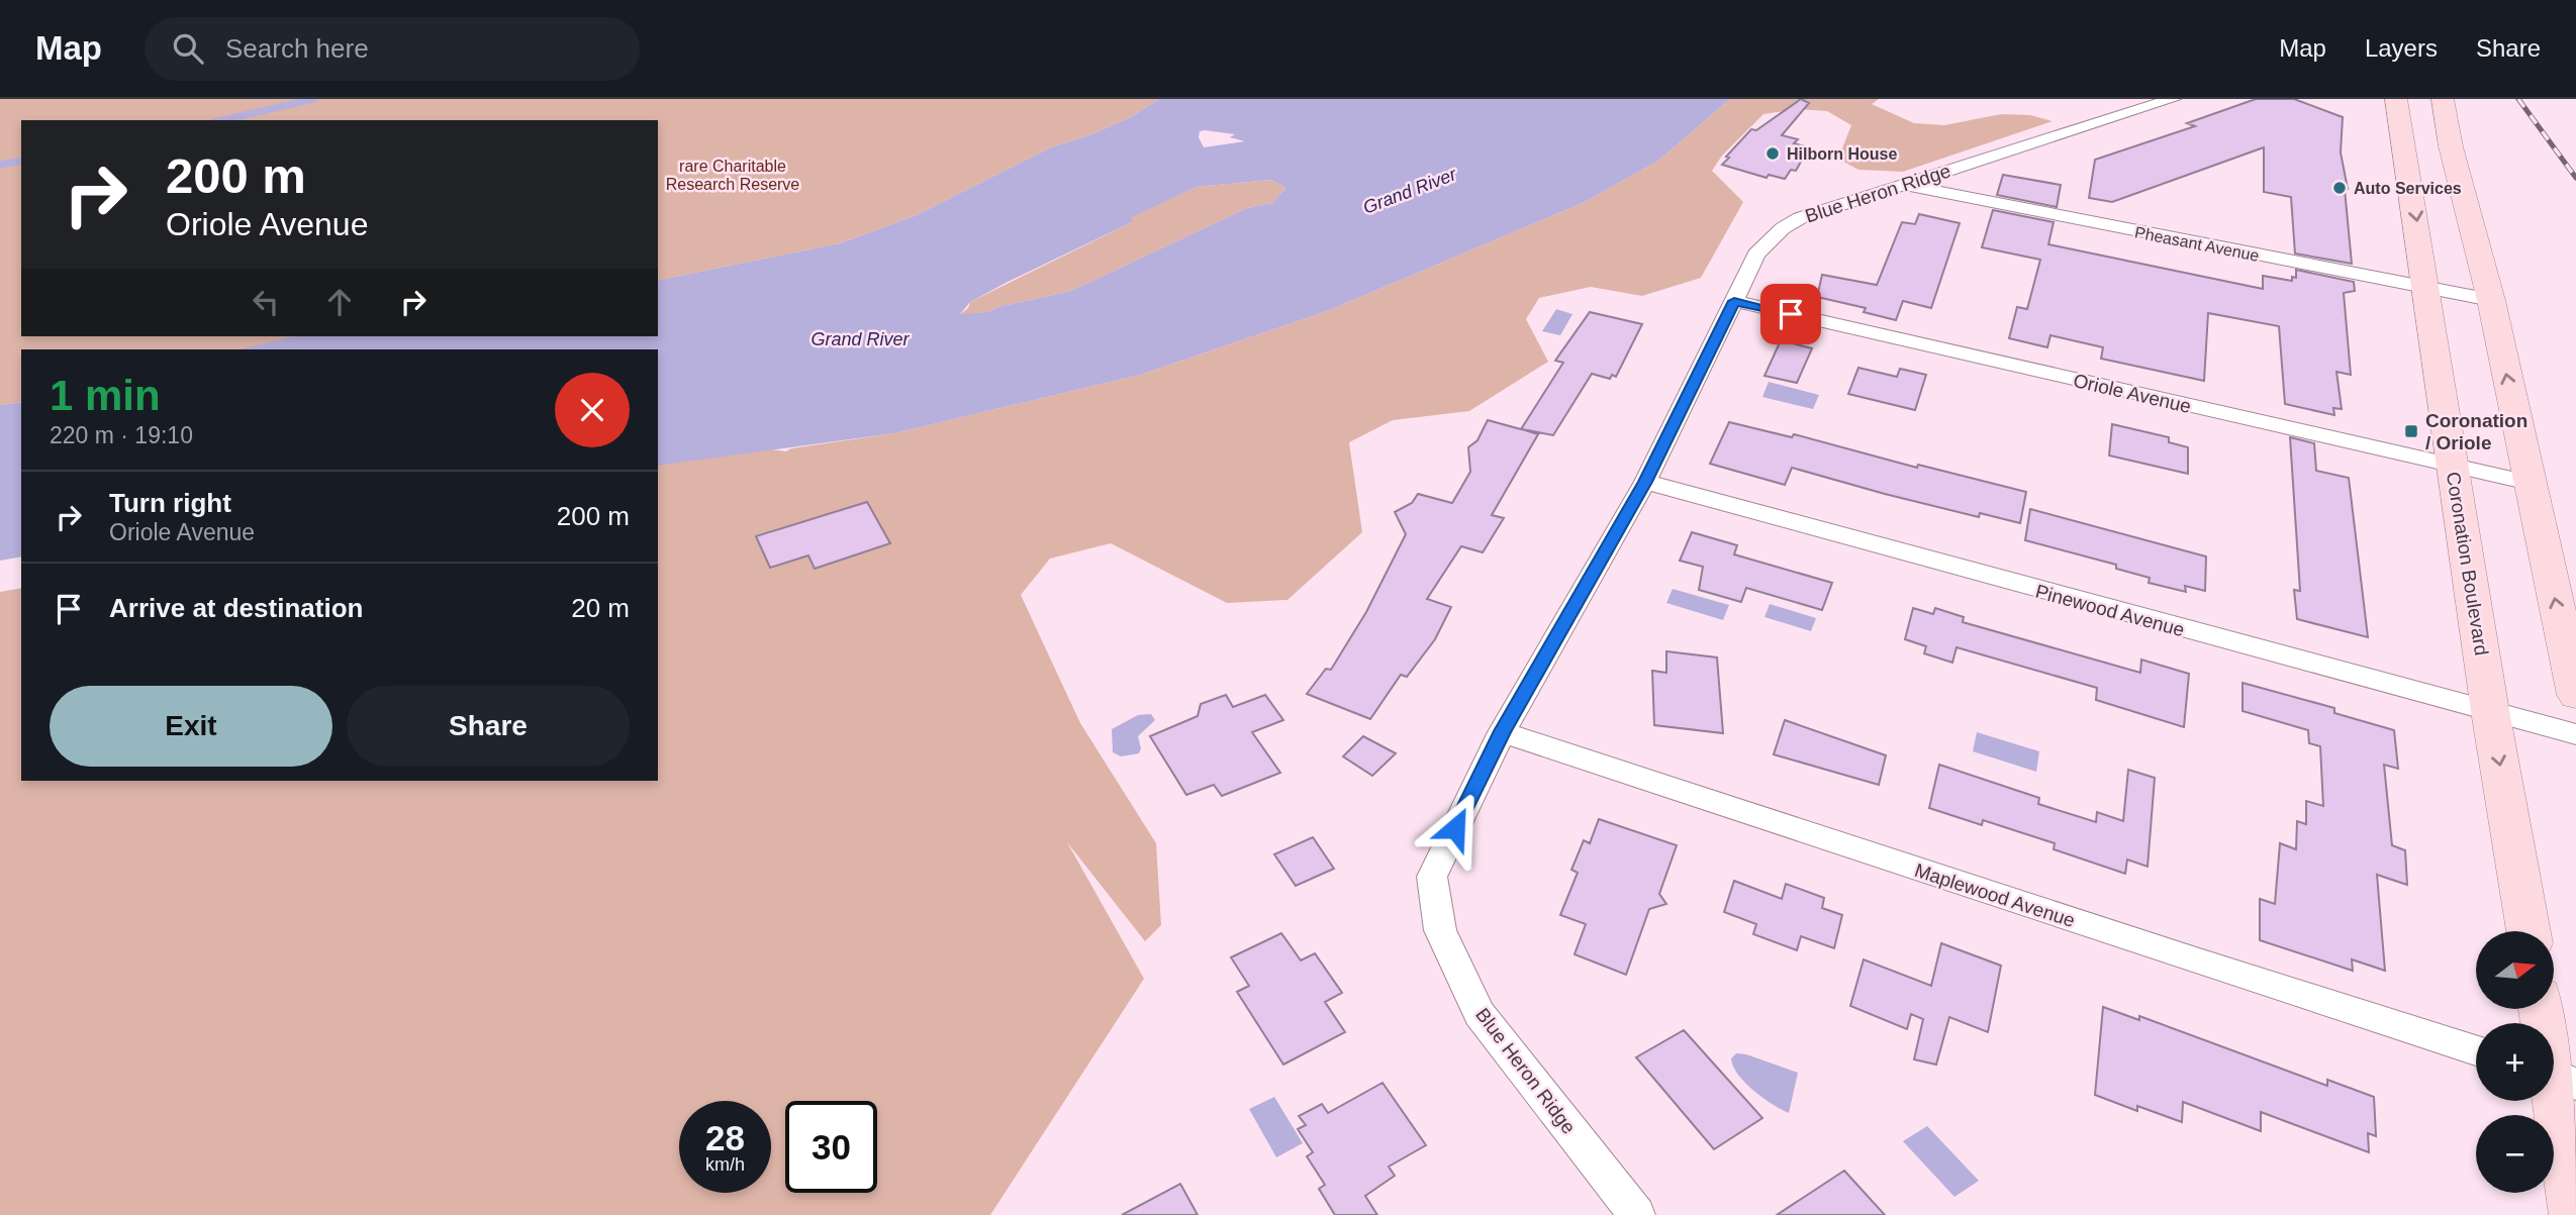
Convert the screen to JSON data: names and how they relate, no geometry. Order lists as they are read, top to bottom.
{
  "streets": {
    "main road": ["Coronation Boulevard"],
    "street": [
      "Blue Heron Ridge",
      "Pheasant Avenue",
      "Oriole Avenue",
      "Pinewood Avenue",
      "Maplewood Avenue"
    ]
  },
  "crossings": [
    ["Blue Heron Ridge", "Pheasant Avenue"],
    ["Blue Heron Ridge", "Oriole Avenue"],
    ["Blue Heron Ridge", "Pinewood Avenue"],
    ["Blue Heron Ridge", "Maplewood Avenue"],
    ["Pheasant Avenue", "Coronation Boulevard"],
    ["Oriole Avenue", "Coronation Boulevard"],
    ["Coronation Boulevard", "Pinewood Avenue"]
  ],
  "water": ["Grand River"],
  "parks": ["rare Charitable Research Reserve"],
  "places": {
    "other": ["Hilborn House", "Auto Services"],
    "transit": ["Coronation / Oriole"]
  },
  "north": "right",
  "page": {
    "header": "Map",
    "search": "Search here",
    "nav": ["Map", "Layers", "Share"],
    "turn": ["200 m", "Oriole Avenue"],
    "heading": ["1 min", "220 m · 19:10"],
    "list": [
      {
        "name": "Turn right",
        "note": "Oriole Avenue",
        "value": "200 m"
      },
      {
        "name": "Arrive at destination",
        "value": "20 m"
      }
    ],
    "buttons": ["Exit", "Share"],
    "map_buttons": ["+", "−"],
    "speed": "28 km/h",
    "limit": "30"
  }
}
